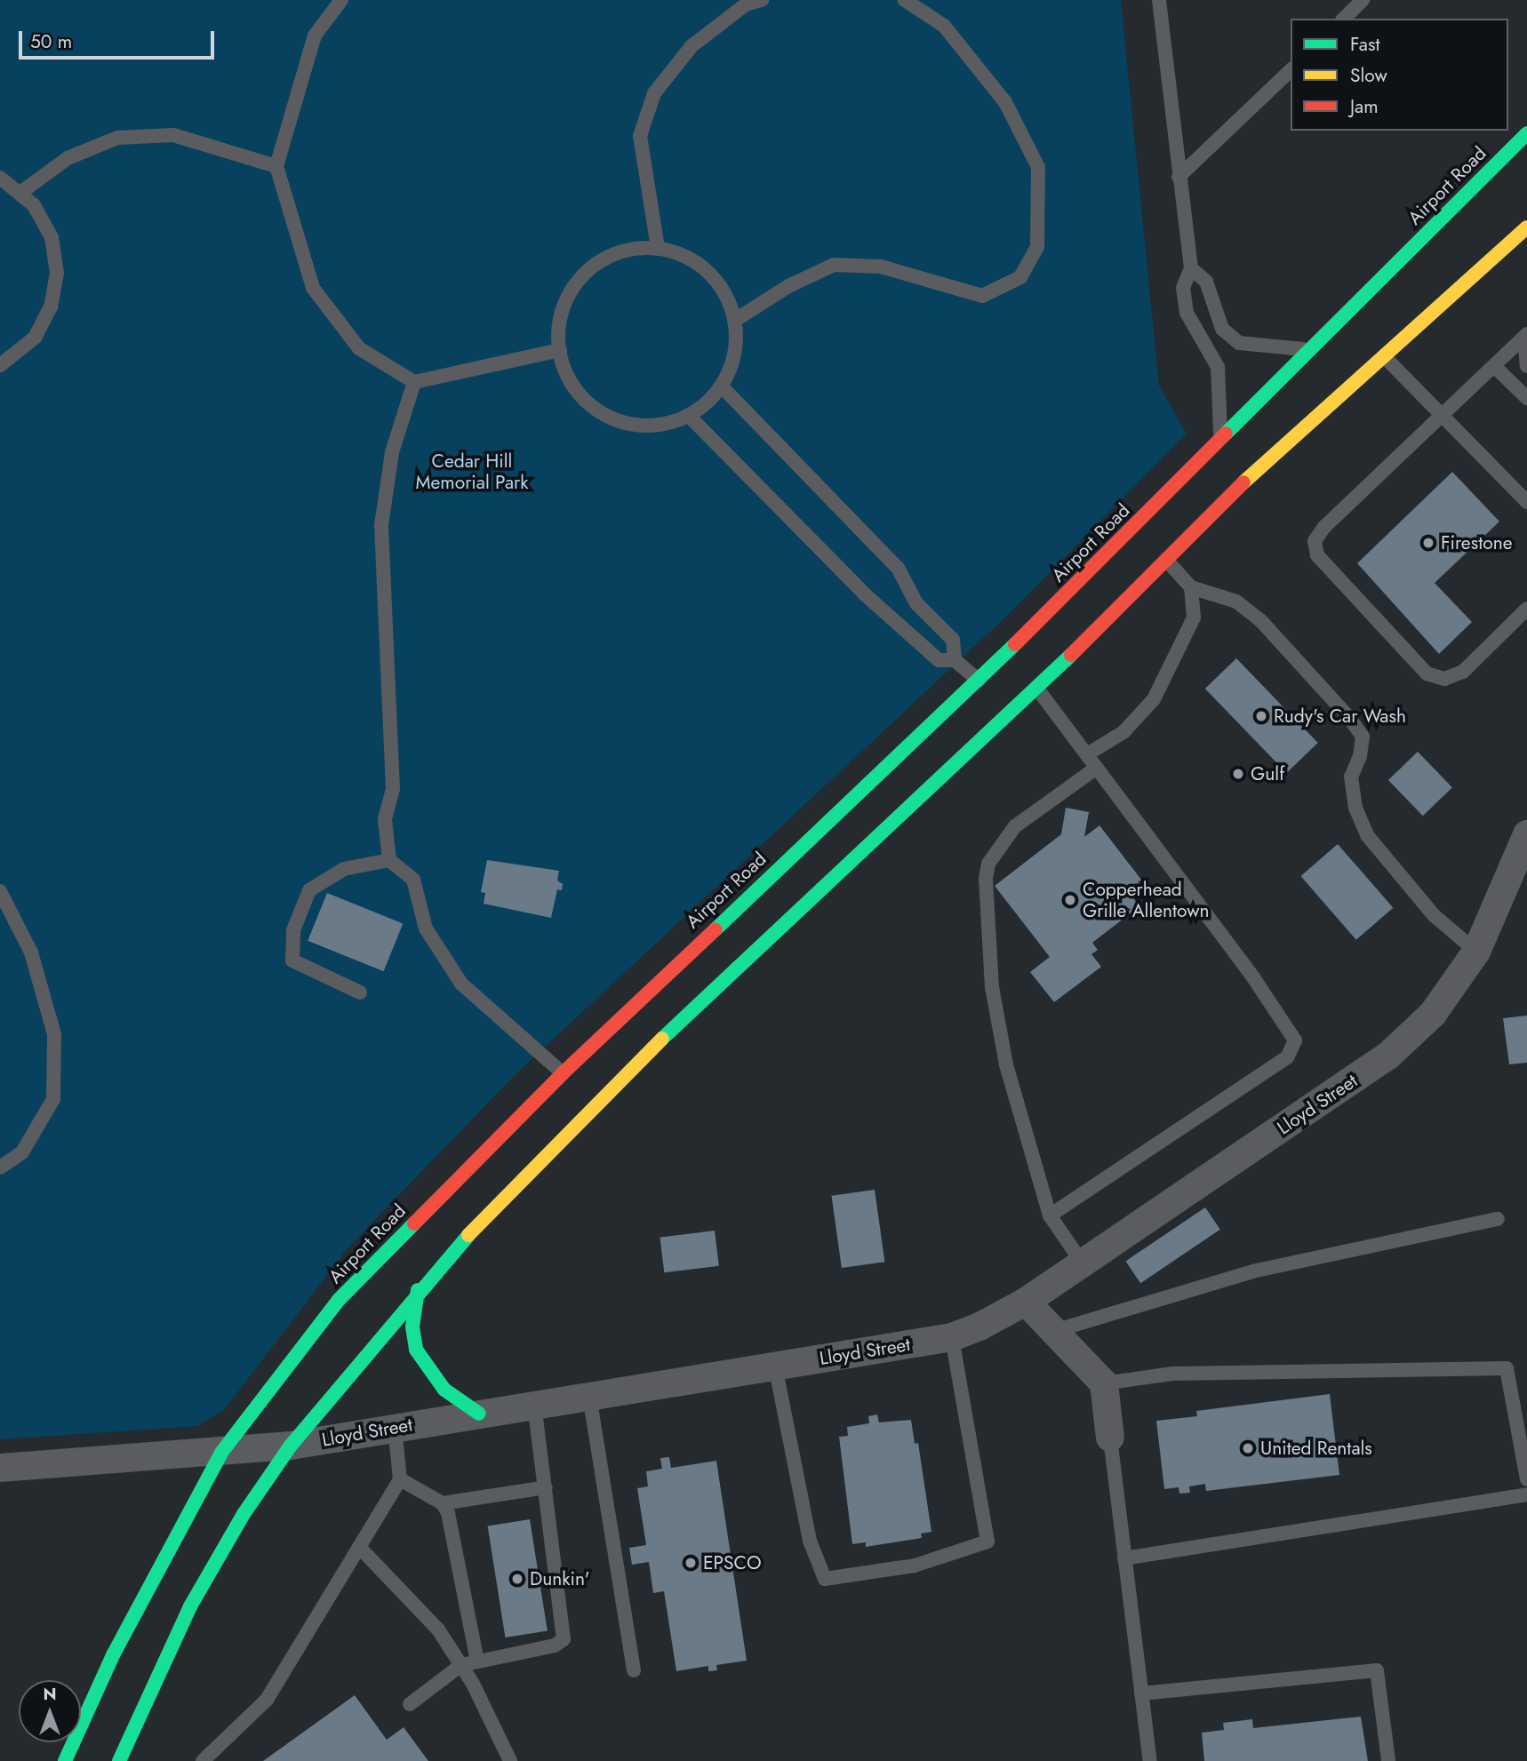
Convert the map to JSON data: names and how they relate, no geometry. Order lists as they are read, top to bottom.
{
  "streets": {
    "main road": ["Airport Road"],
    "street": ["Lloyd Street"]
  },
  "crossings": [
    ["Airport Road", "Lloyd Street"]
  ],
  "parks": ["Cedar Hill Memorial Park"],
  "places": [
    "Firestone",
    "Rudy's Car Wash",
    "Gulf",
    "Copperhead Grille Allentown",
    "United Rentals",
    "EPSCO",
    "Dunkin'"
  ],
  "legend": ["Fast", "Slow", "Jam"],
  "scale_bar": "50 m",
  "north": "top"
}
